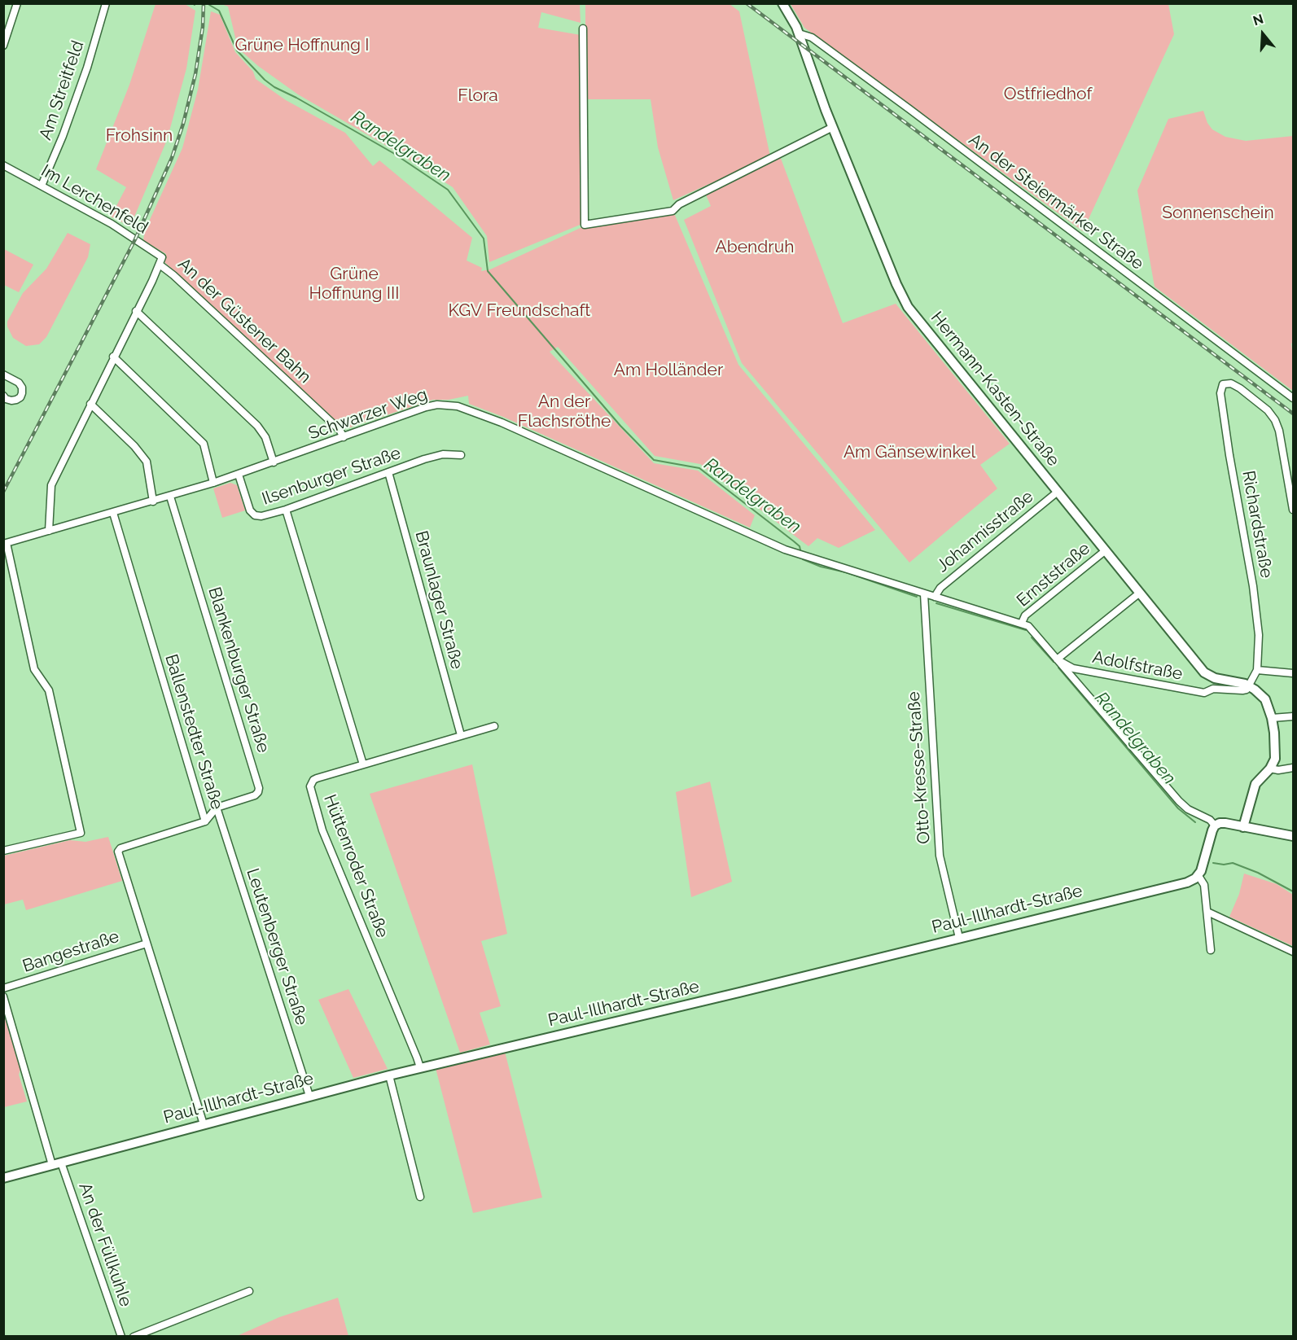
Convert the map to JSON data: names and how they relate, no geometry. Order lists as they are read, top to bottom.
{
  "streets": {
    "street": [
      "Am Streitfeld",
      "Im Lerchenfeld",
      "An der Steiermärker Straße",
      "An der Güstener Bahn",
      "Hermann-Kasten-Straße",
      "Schwarzer Weg",
      "Ilsenburger Straße",
      "Richardstraße",
      "Johannisstraße",
      "Ernststraße",
      "Braunlager Straße",
      "Adolfstraße",
      "Blankenburger Straße",
      "Ballenstedter Straße",
      "Otto-Kresse-Straße",
      "Hüttenroder Straße",
      "Paul-Illhardt-Straße",
      "Leutenberger Straße",
      "Bangestraße",
      "An der Füllkuhle"
    ]
  },
  "crossings": [
    ["Am Streitfeld", "Im Lerchenfeld"],
    ["Im Lerchenfeld", "An der Güstener Bahn"],
    ["An der Steiermärker Straße", "Hermann-Kasten-Straße"],
    ["An der Güstener Bahn", "Schwarzer Weg"],
    ["Hermann-Kasten-Straße", "Johannisstraße"],
    ["Hermann-Kasten-Straße", "Ernststraße"],
    ["Schwarzer Weg", "Ilsenburger Straße"],
    ["Schwarzer Weg", "Blankenburger Straße"],
    ["Schwarzer Weg", "Ballenstedter Straße"],
    ["Schwarzer Weg", "Otto-Kresse-Straße"],
    ["Ilsenburger Straße", "Braunlager Straße"],
    ["Blankenburger Straße", "Leutenberger Straße"],
    ["Ballenstedter Straße", "Paul-Illhardt-Straße"],
    ["Ballenstedter Straße", "Bangestraße"],
    ["Otto-Kresse-Straße", "Paul-Illhardt-Straße"],
    ["Hüttenroder Straße", "Paul-Illhardt-Straße"],
    ["Paul-Illhardt-Straße", "Leutenberger Straße"],
    ["Paul-Illhardt-Straße", "An der Füllkuhle"]
  ],
  "water": ["Randelgraben"],
  "parks": [
    "Grüne Hoffnung I",
    "Ostfriedhof",
    "Flora",
    "Frohsinn",
    "Sonnenschein",
    "Abendruh",
    "Grüne Hoffnung III",
    "KGV Freundschaft",
    "Am Holländer",
    "An der Flachsröthe",
    "Am Gänsewinkel"
  ],
  "north": "top"
}
